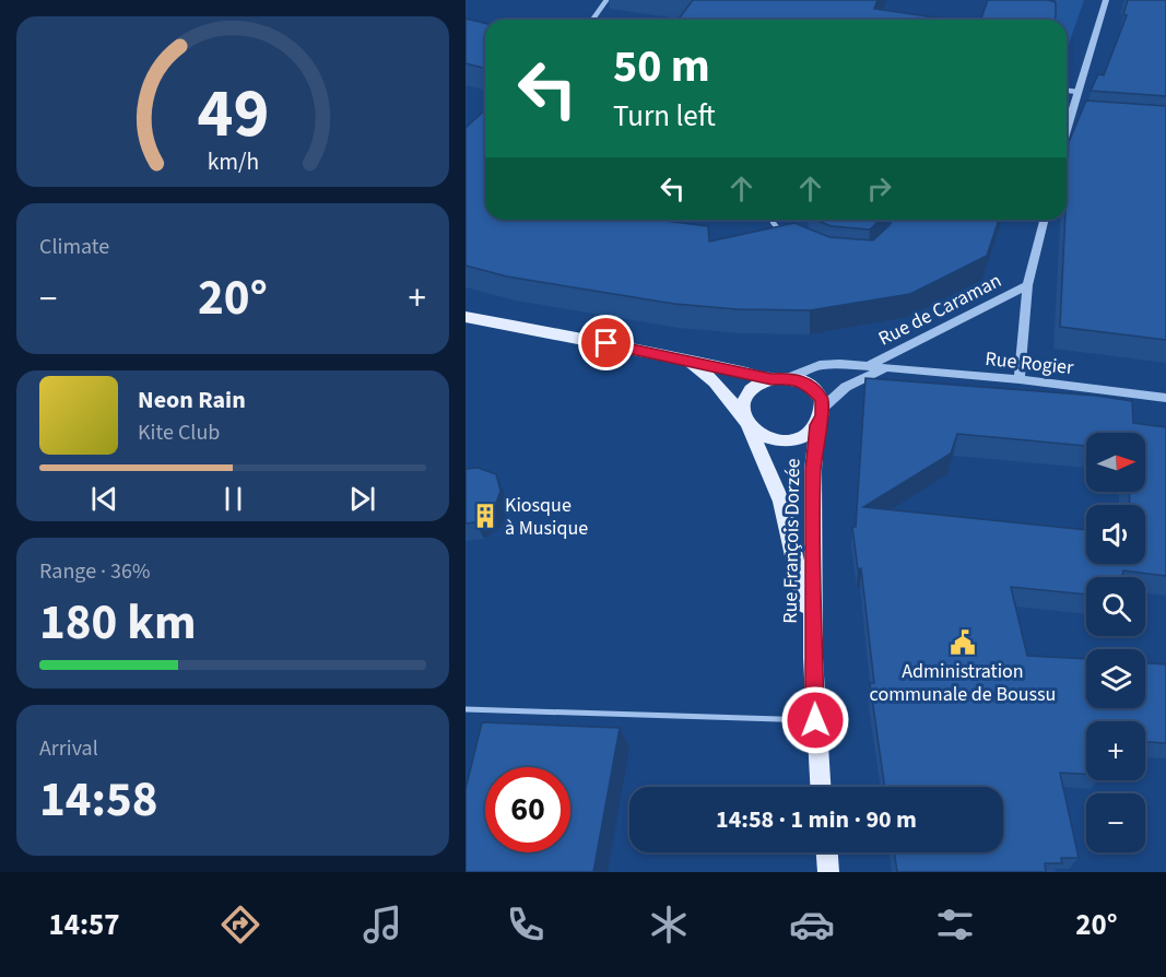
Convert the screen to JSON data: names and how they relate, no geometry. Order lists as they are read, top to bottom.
{
  "streets": {
    "main road": ["Rue François Dorzée"],
    "street": ["Rue de Caraman", "Rue Rogier"]
  },
  "crossings": [
    ["Rue de Caraman", "Rue Rogier"],
    ["Rue Rogier", "Rue François Dorzée"]
  ],
  "places": {
    "building": ["Kiosque à Musique"],
    "public building": ["Administration communale de Boussu"]
  },
  "north": "right",
  "page": {
    "turn": ["50 m", "Turn left"],
    "tile": [
      "Climate",
      ["Range · 36%", "180 km"],
      ["Arrival", "14:58"]
    ],
    "heat": ["−", "20°", "+"],
    "song": ["Neon Rain", "Kite Club"],
    "map_buttons": ["+", "−"],
    "limit": "60",
    "trip": "14:58 · 1 min · 90 m",
    "tabs": ["14:57", "20°"],
    "gauge": ["49", "km/h"]
  }
}
